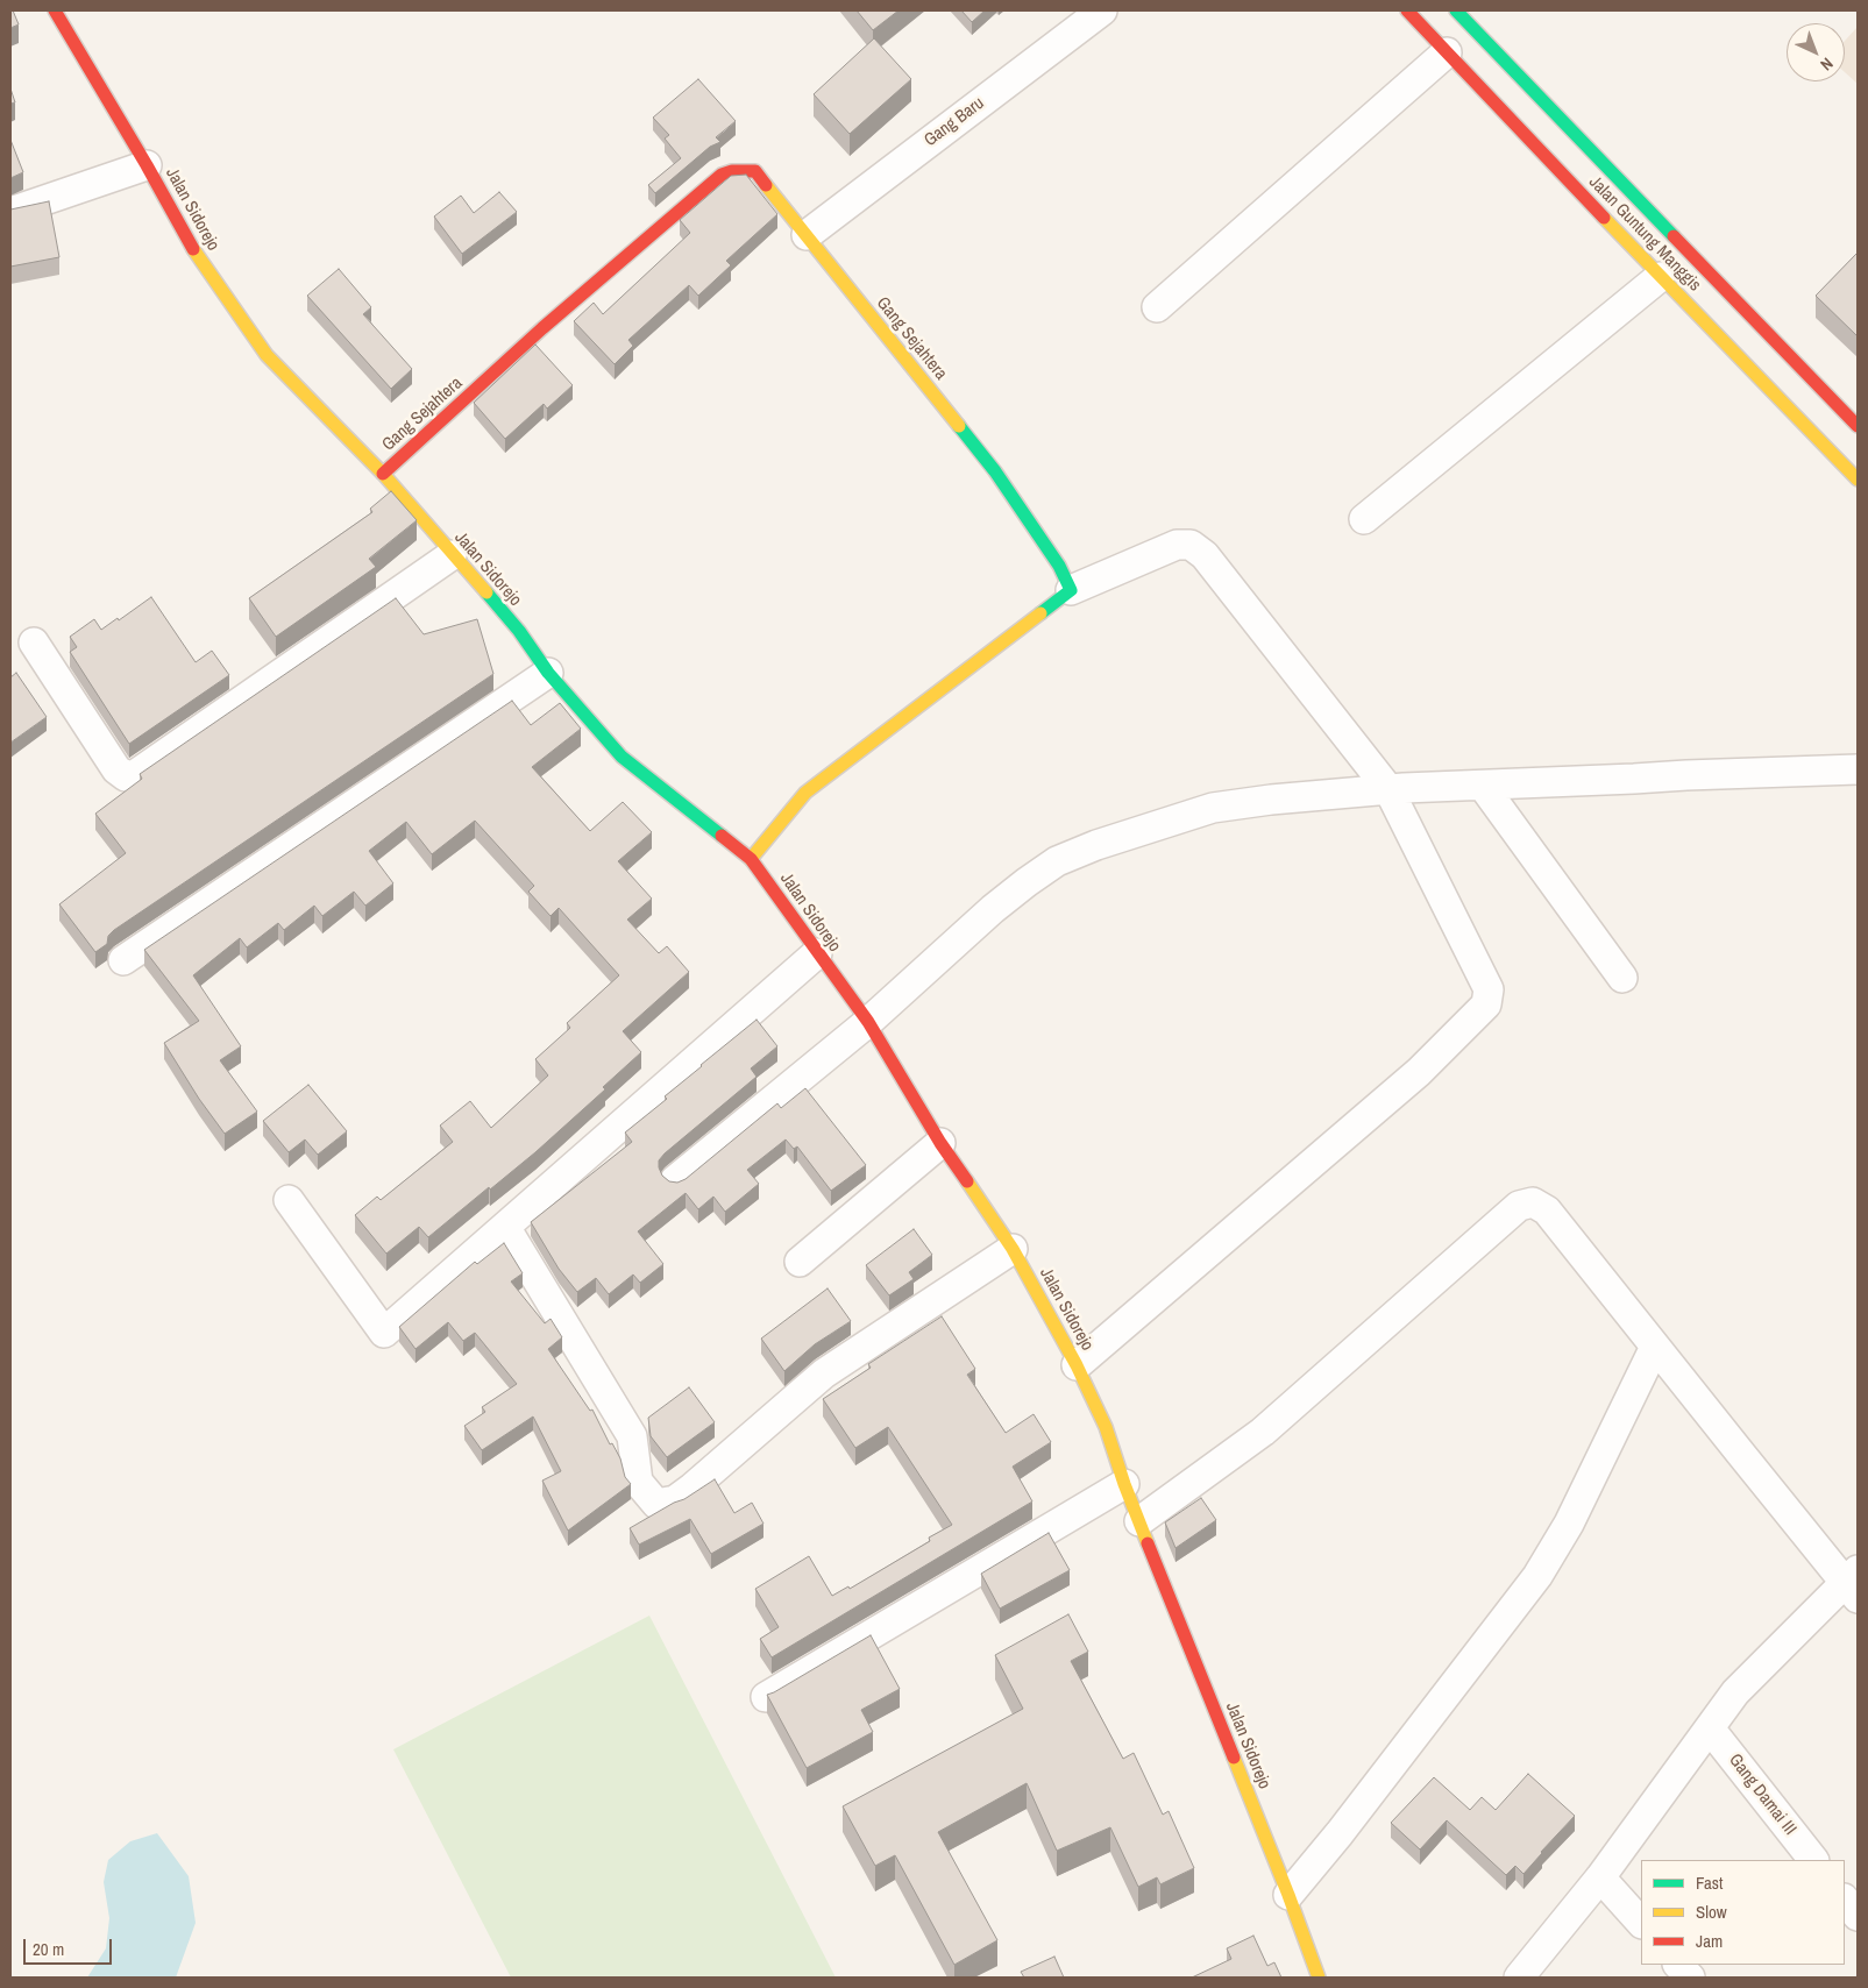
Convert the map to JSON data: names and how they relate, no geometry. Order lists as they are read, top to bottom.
{
  "streets": {
    "street": [
      "Gang Baru",
      "Jalan Sidorejo",
      "Jalan Guntung Manggis",
      "Gang Sejahtera",
      "Gang Damai III"
    ]
  },
  "crossings": [
    ["Gang Baru", "Gang Sejahtera"],
    ["Jalan Sidorejo", "Gang Sejahtera"]
  ],
  "legend": ["Fast", "Slow", "Jam"],
  "scale_bar": "20 m",
  "north": "bottom right"
}
